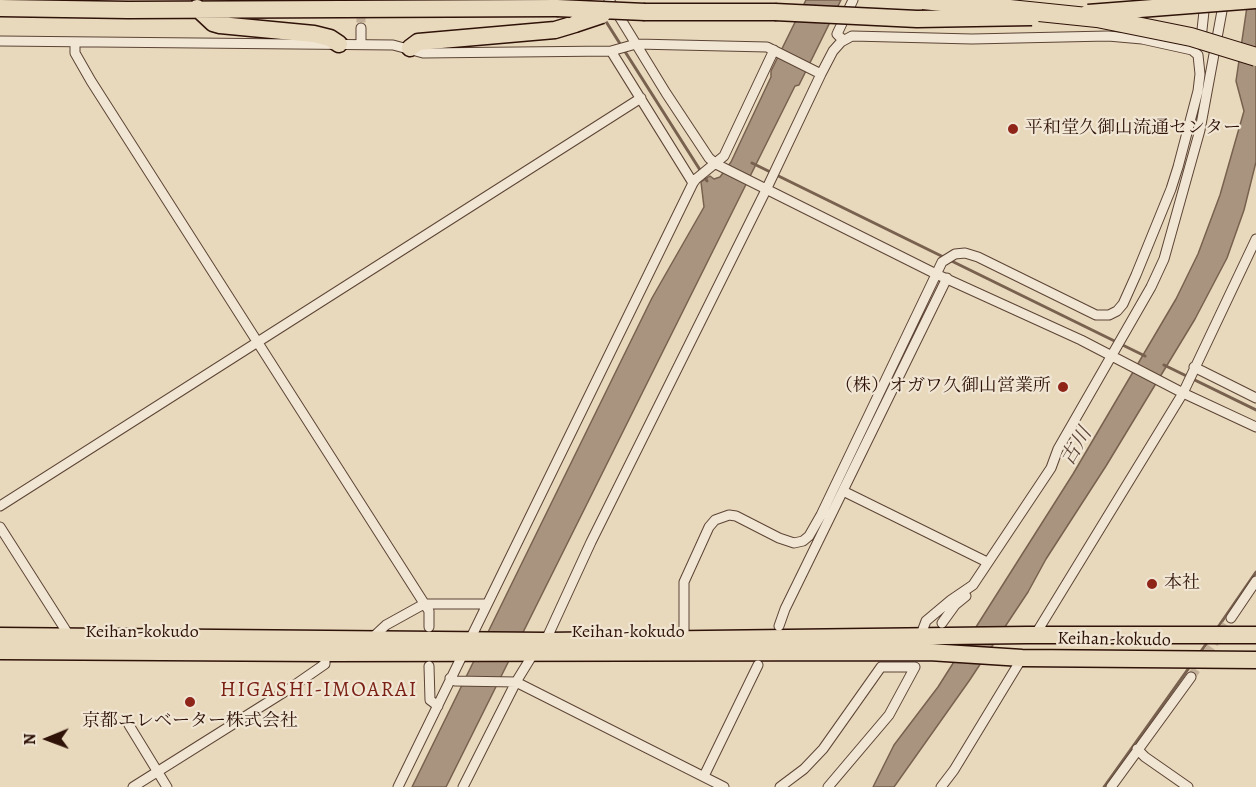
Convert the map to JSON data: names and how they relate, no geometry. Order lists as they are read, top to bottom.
{
  "streets": {
    "highway": ["Keihan-kokudo"]
  },
  "districts": ["HIGASHI-IMOARAI"],
  "water": ["古川"],
  "places": [
    "平和堂久御山流通センター",
    "（株）オガワ久御山営業所",
    "本社",
    "京都エレベーター株式会社"
  ],
  "north": "left"
}
